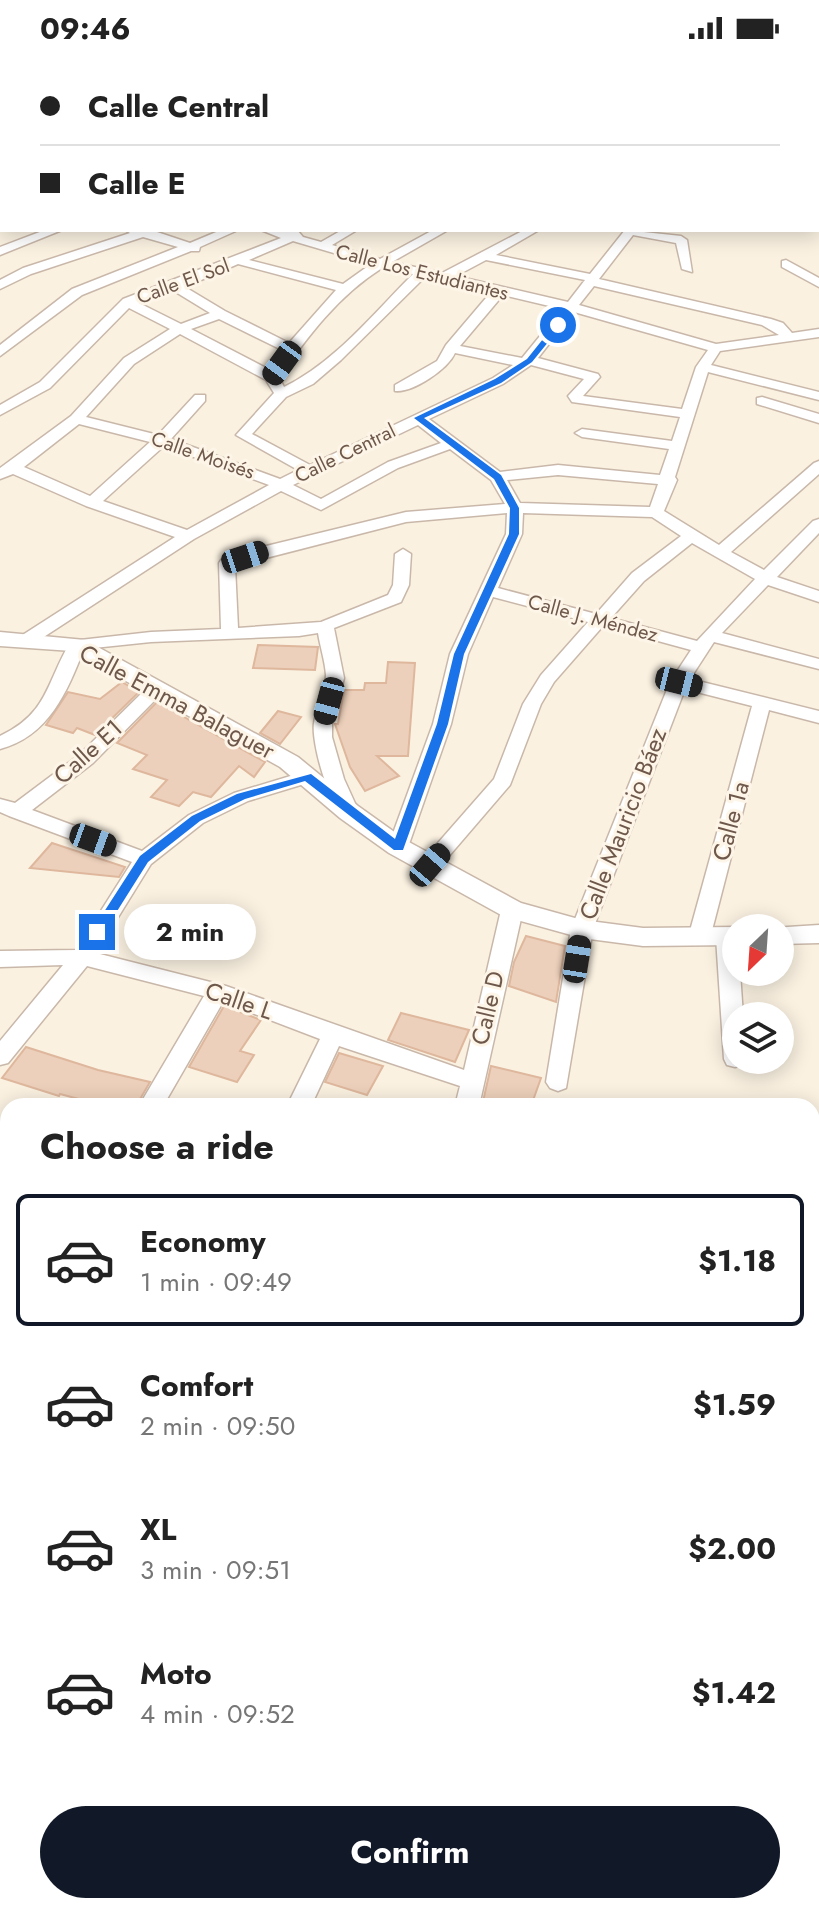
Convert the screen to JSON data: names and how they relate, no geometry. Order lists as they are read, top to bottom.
{
  "streets": {
    "street": [
      "Calle Los Estudiantes",
      "Calle El Sol",
      "Calle Central",
      "Calle Moisés",
      "Calle J. Méndez",
      "Calle Emma Balaguer",
      "Calle E1",
      "Calle 1a",
      "Calle Mauricio Báez",
      "Calle L",
      "Calle D"
    ]
  },
  "crossings": [
    ["Calle Los Estudiantes", "Calle El Sol"],
    ["Calle Los Estudiantes", "Calle Central"],
    ["Calle Central", "Calle Moisés"],
    ["Calle Central", "Calle Emma Balaguer"],
    ["Calle J. Méndez", "Calle Mauricio Báez"],
    ["Calle Emma Balaguer", "Calle E1"],
    ["Calle Emma Balaguer", "Calle 1a"],
    ["Calle Emma Balaguer", "Calle Mauricio Báez"],
    ["Calle Emma Balaguer", "Calle D"],
    ["Calle L", "Calle D"]
  ],
  "north": "bottom left",
  "page": {
    "status": "09:46",
    "banner": ["Calle Central", "Calle E"],
    "bubble": "2 min",
    "heading": "Choose a ride",
    "list": [
      {
        "name": "Economy",
        "note": "1 min · 09:49",
        "value": "$1.18"
      },
      {
        "name": "Comfort",
        "note": "2 min · 09:50",
        "value": "$1.59"
      },
      {
        "name": "XL",
        "note": "3 min · 09:51",
        "value": "$2.00"
      },
      {
        "name": "Moto",
        "note": "4 min · 09:52",
        "value": "$1.42"
      }
    ],
    "buttons": "Confirm"
  }
}
